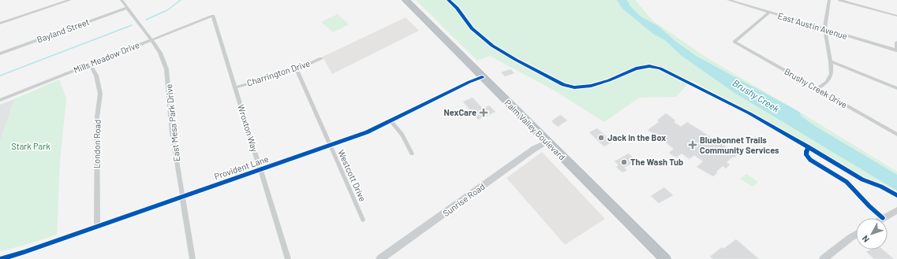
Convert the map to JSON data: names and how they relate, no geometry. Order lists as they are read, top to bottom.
{
  "streets": {
    "highway": ["Palm Valley Boulevard"],
    "main road": ["Sunrise Road"],
    "street": [
      "East Austin Avenue",
      "Bayland Street",
      "Mills Meadow Drive",
      "Charrington Drive",
      "Brushy Creek Drive",
      "East Mesa Park Drive",
      "Wroxton Way",
      "London Road",
      "Provident Lane",
      "Westcott Drive"
    ]
  },
  "crossings": [
    ["East Austin Avenue", "Brushy Creek Drive"],
    ["Bayland Street", "East Mesa Park Drive"],
    ["Mills Meadow Drive", "East Mesa Park Drive"],
    ["Mills Meadow Drive", "Wroxton Way"],
    ["Mills Meadow Drive", "London Road"],
    ["Charrington Drive", "Wroxton Way"],
    ["Charrington Drive", "Westcott Drive"],
    ["East Mesa Park Drive", "Provident Lane"],
    ["Wroxton Way", "Provident Lane"],
    ["Palm Valley Boulevard", "Provident Lane"],
    ["Palm Valley Boulevard", "Sunrise Road"],
    ["London Road", "Provident Lane"],
    ["Provident Lane", "Westcott Drive"]
  ],
  "water": ["Brushy Creek"],
  "parks": ["Stark Park"],
  "places": {
    "health": ["NexCare", "Bluebonnet Trails Community Services"],
    "other": ["Jack in the Box", "The Wash Tub"]
  },
  "north": "bottom left"
}
